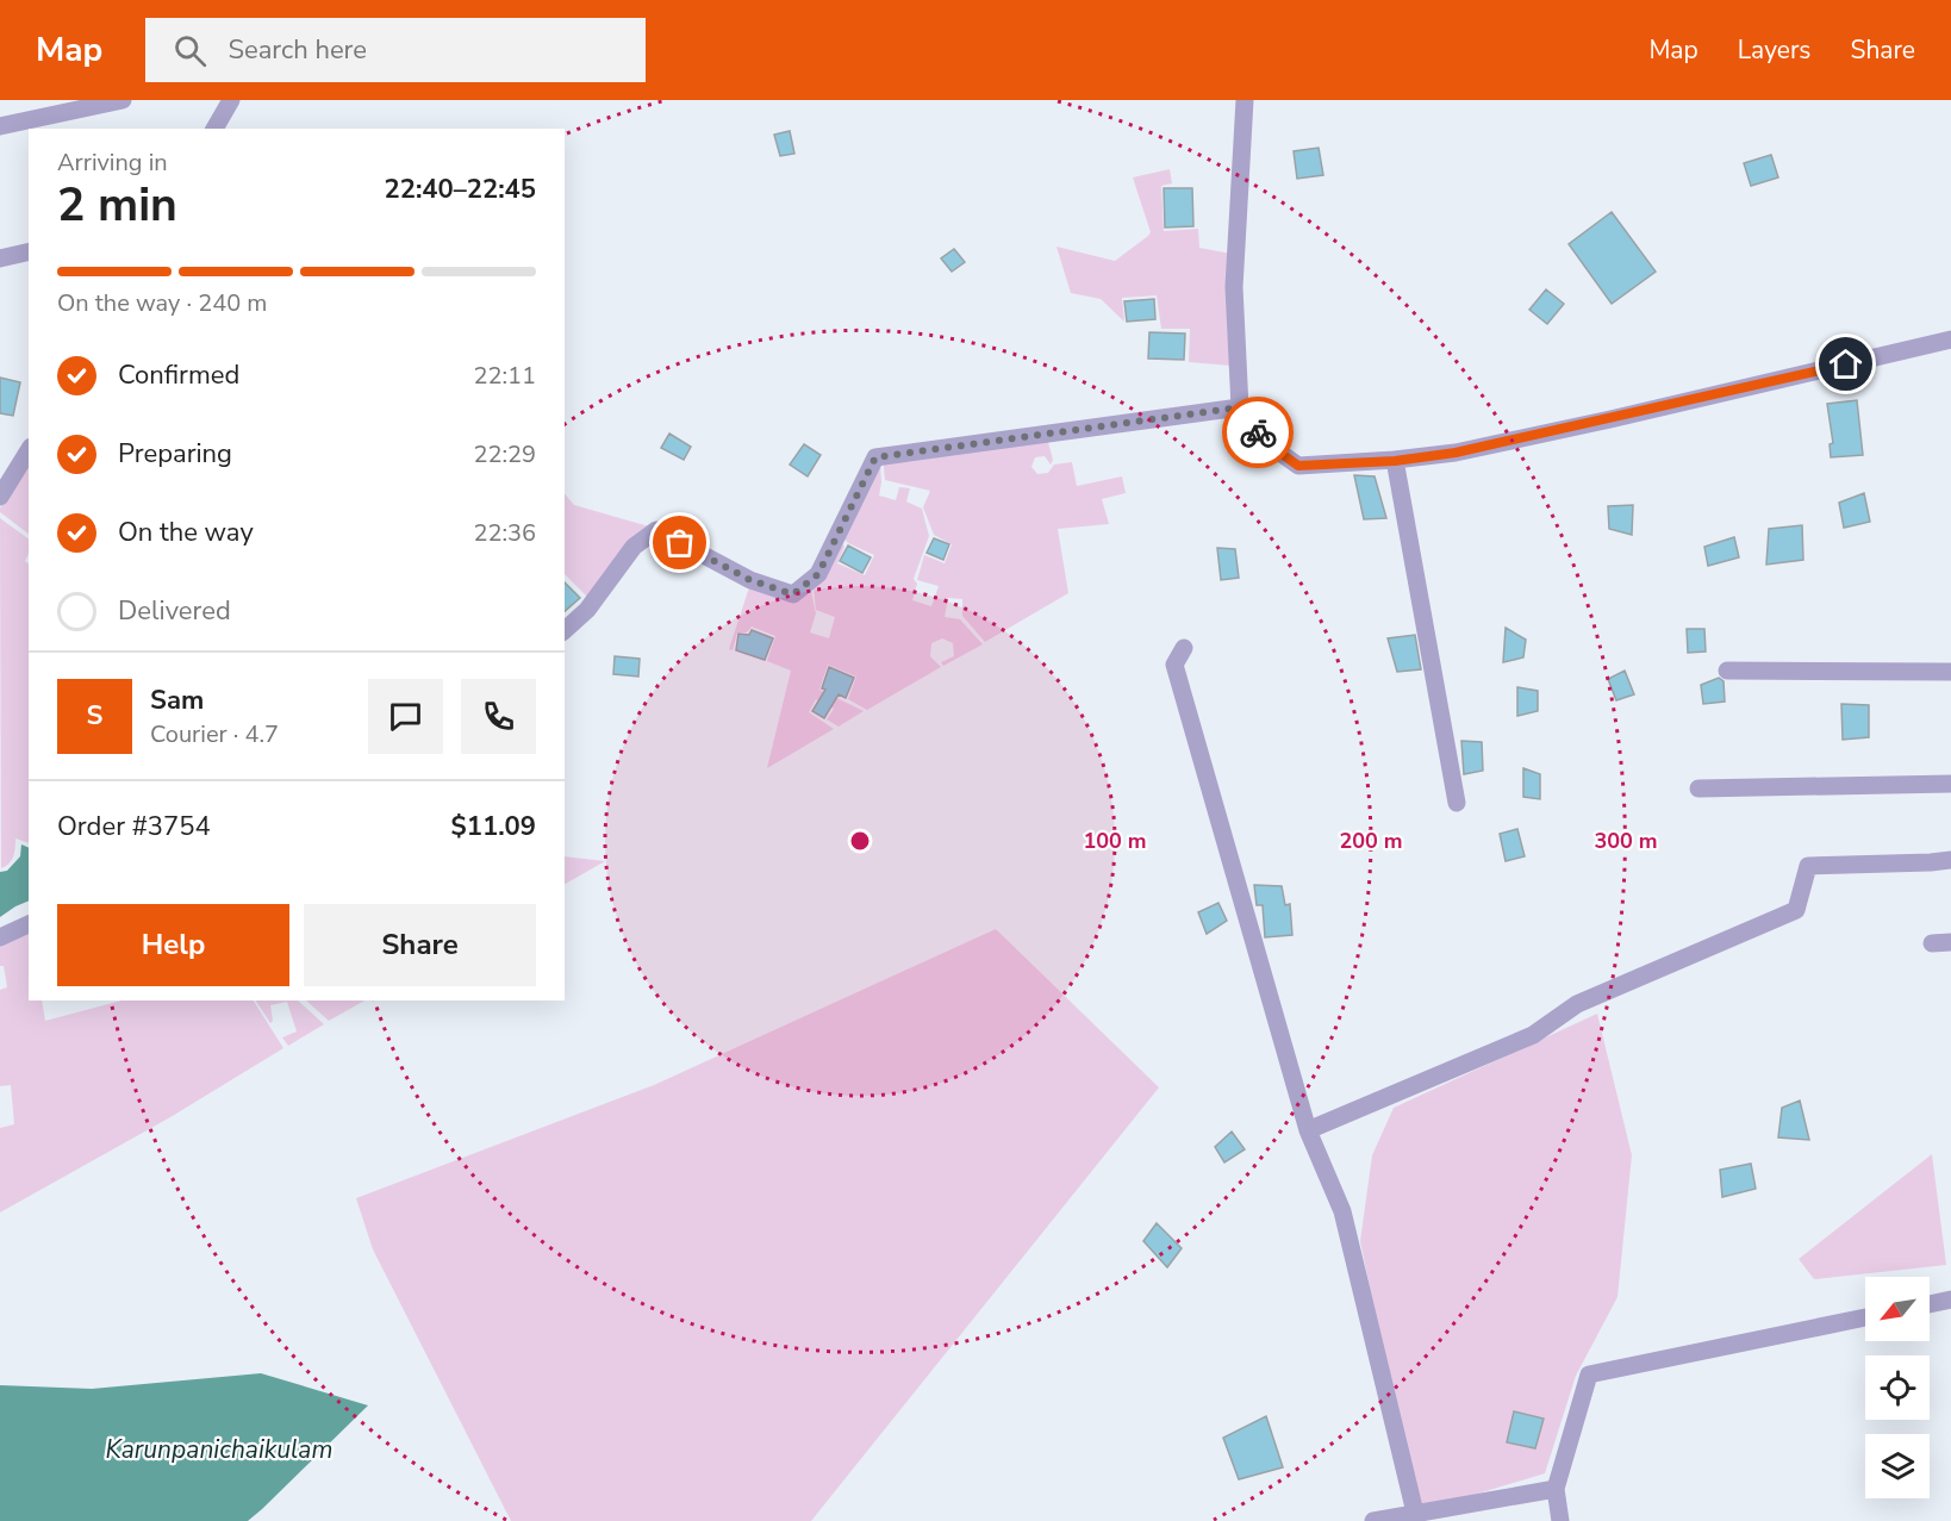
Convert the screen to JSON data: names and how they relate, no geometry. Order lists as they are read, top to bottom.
{
  "water": ["Karunpanichaikulam"],
  "north": "bottom left",
  "page": {
    "header": "Map",
    "search": "Search here",
    "nav": ["Map", "Layers", "Share"],
    "heading": ["2 min", "Arriving in", "22:40–22:45"],
    "panel": [
      "Sam",
      "Courier · 4.7",
      "Order #3754",
      "$11.09"
    ],
    "bar": "On the way · 240 m",
    "list": [
      ["Confirmed", "22:11"],
      ["Preparing", "22:29"],
      ["On the way", "22:36"],
      "Delivered"
    ],
    "round": "S",
    "buttons": ["Help", "Share"]
  },
  "rings": ["100 m", "200 m", "300 m"]
}
